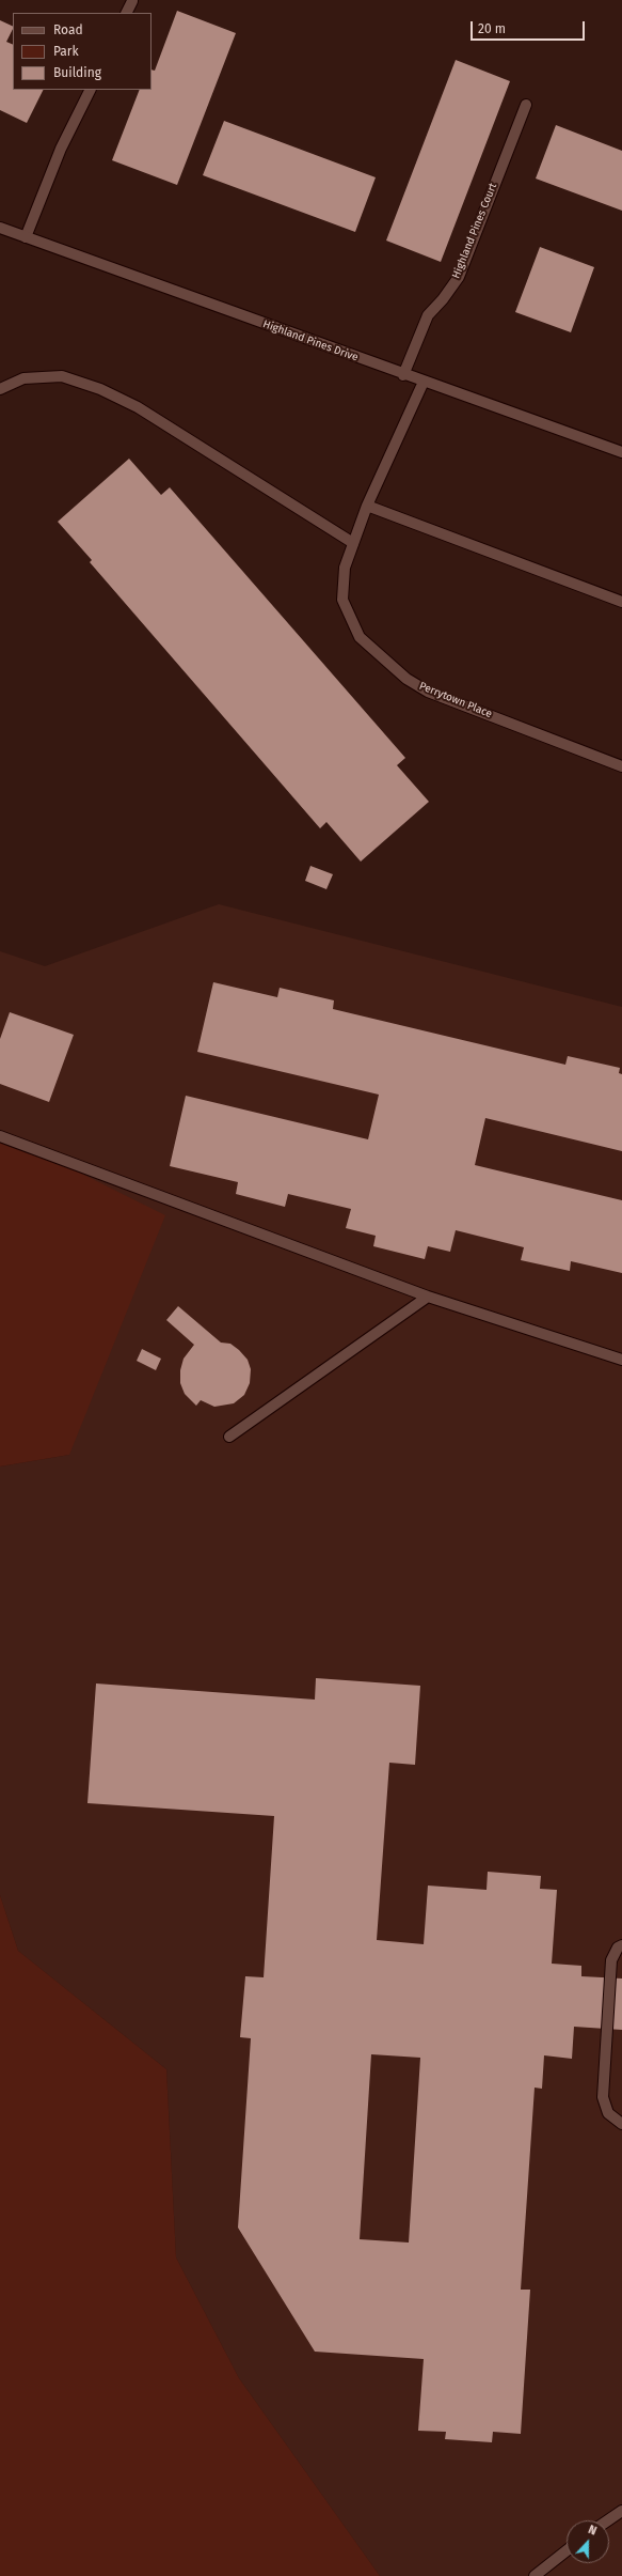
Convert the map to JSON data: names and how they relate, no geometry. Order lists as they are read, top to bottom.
{
  "streets": {
    "street": ["Highland Pines Court", "Highland Pines Drive", "Perrytown Place"]
  },
  "crossings": [
    ["Highland Pines Court", "Highland Pines Drive"],
    ["Highland Pines Drive", "Perrytown Place"]
  ],
  "legend": ["Road", "Park", "Building"],
  "scale_bar": "20 m",
  "north": "top"
}
